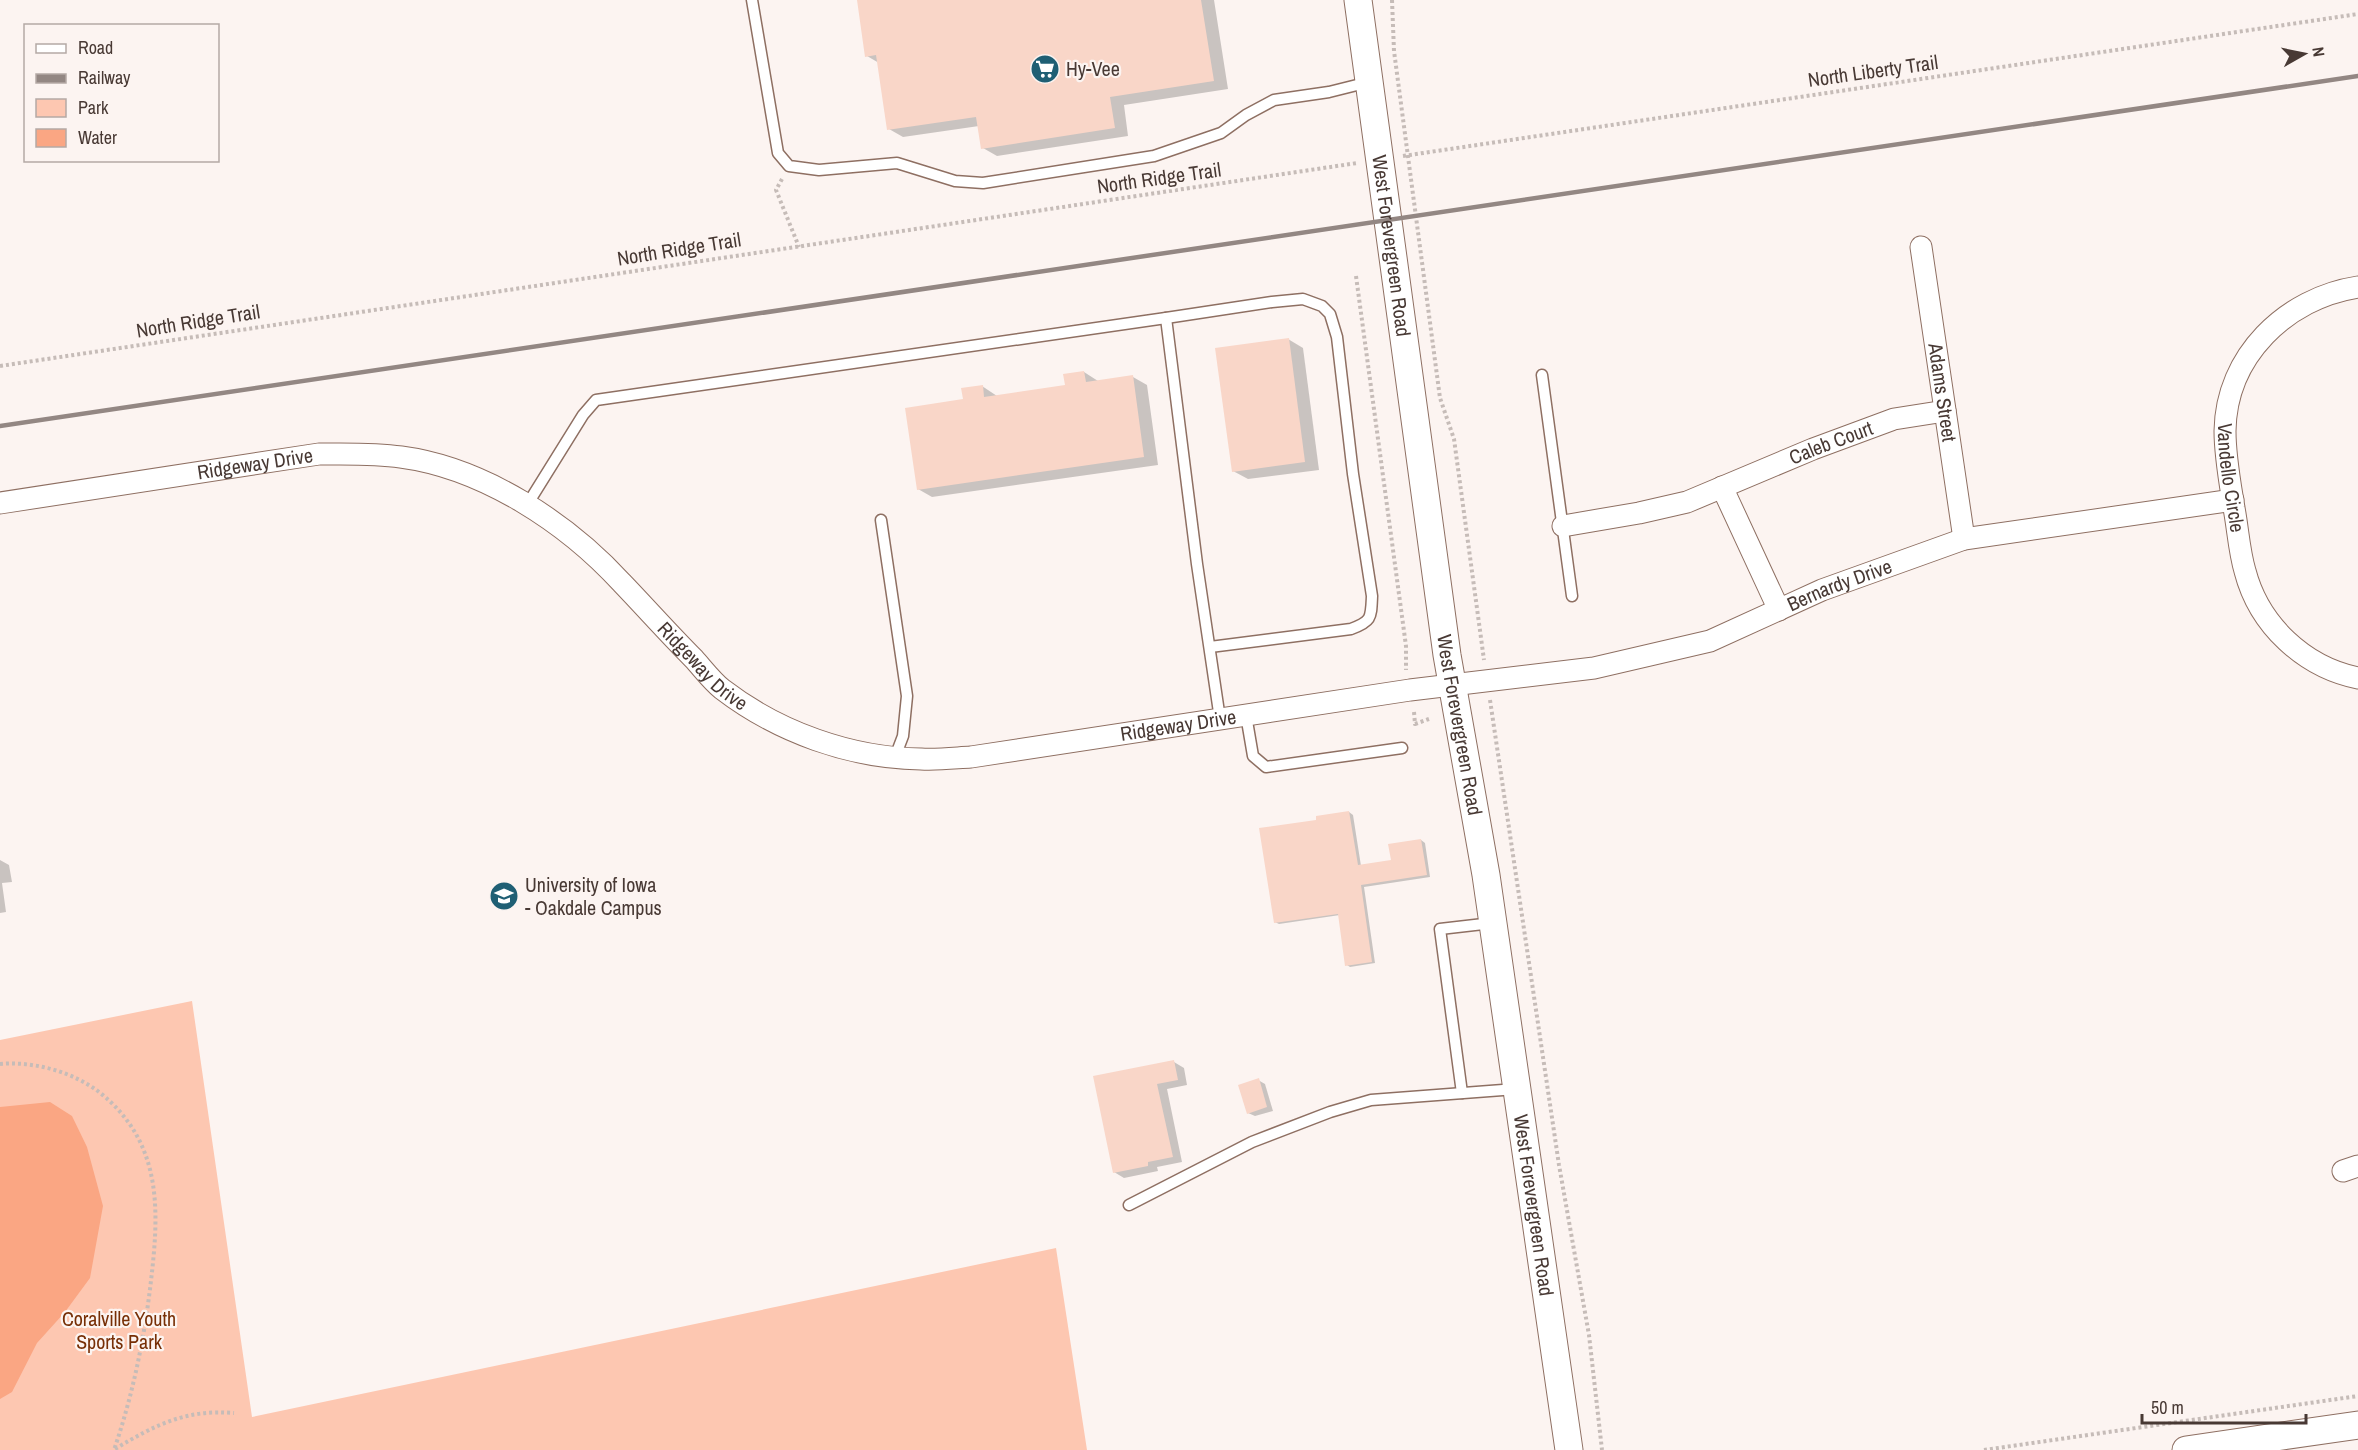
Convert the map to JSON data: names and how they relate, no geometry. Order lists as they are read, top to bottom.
{
  "streets": {
    "street": [
      "West Forevergreen Road",
      "Adams Street",
      "Caleb Court",
      "Ridgeway Drive",
      "Vandello Circle",
      "Bernardy Drive"
    ],
    "path": ["North Liberty Trail", "North Ridge Trail"]
  },
  "crossings": [
    ["West Forevergreen Road", "Ridgeway Drive"],
    ["West Forevergreen Road", "Bernardy Drive"],
    ["Adams Street", "Caleb Court"],
    ["Adams Street", "Bernardy Drive"],
    ["Ridgeway Drive", "Bernardy Drive"],
    ["Vandello Circle", "Bernardy Drive"]
  ],
  "parks": ["Coralville Youth Sports Park"],
  "places": {
    "supermarket": ["Hy-Vee"],
    "school or university": ["University of Iowa - Oakdale Campus"]
  },
  "legend": [
    "Road",
    "Railway",
    "Park",
    "Water"
  ],
  "scale_bar": "50 m",
  "north": "right"
}
